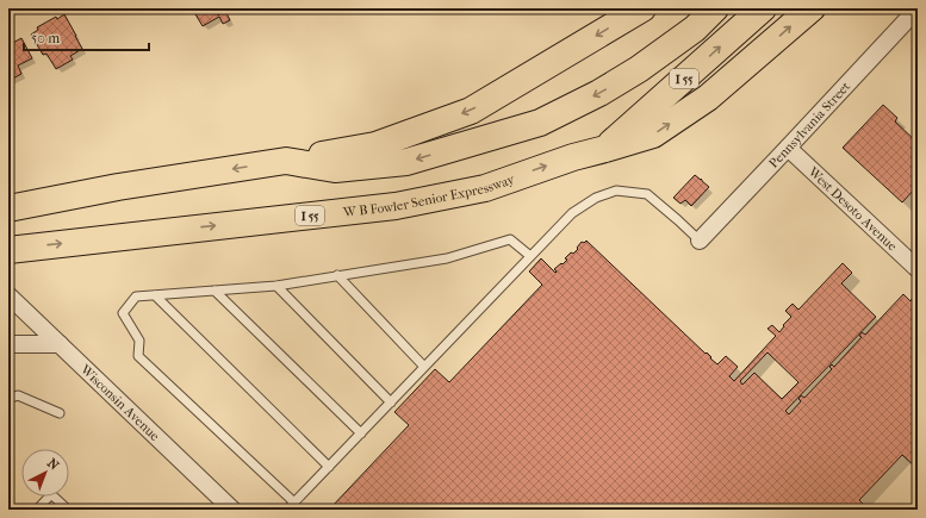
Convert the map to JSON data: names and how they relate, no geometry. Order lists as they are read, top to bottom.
{
  "streets": {
    "highway": ["I 55", "W B Fowler Senior Expressway"],
    "street": ["Pennsylvania Street", "West Desoto Avenue", "Wisconsin Avenue"]
  },
  "crossings": [
    ["Pennsylvania Street", "West Desoto Avenue"]
  ],
  "scale_bar": "50 m",
  "north": "top right"
}
